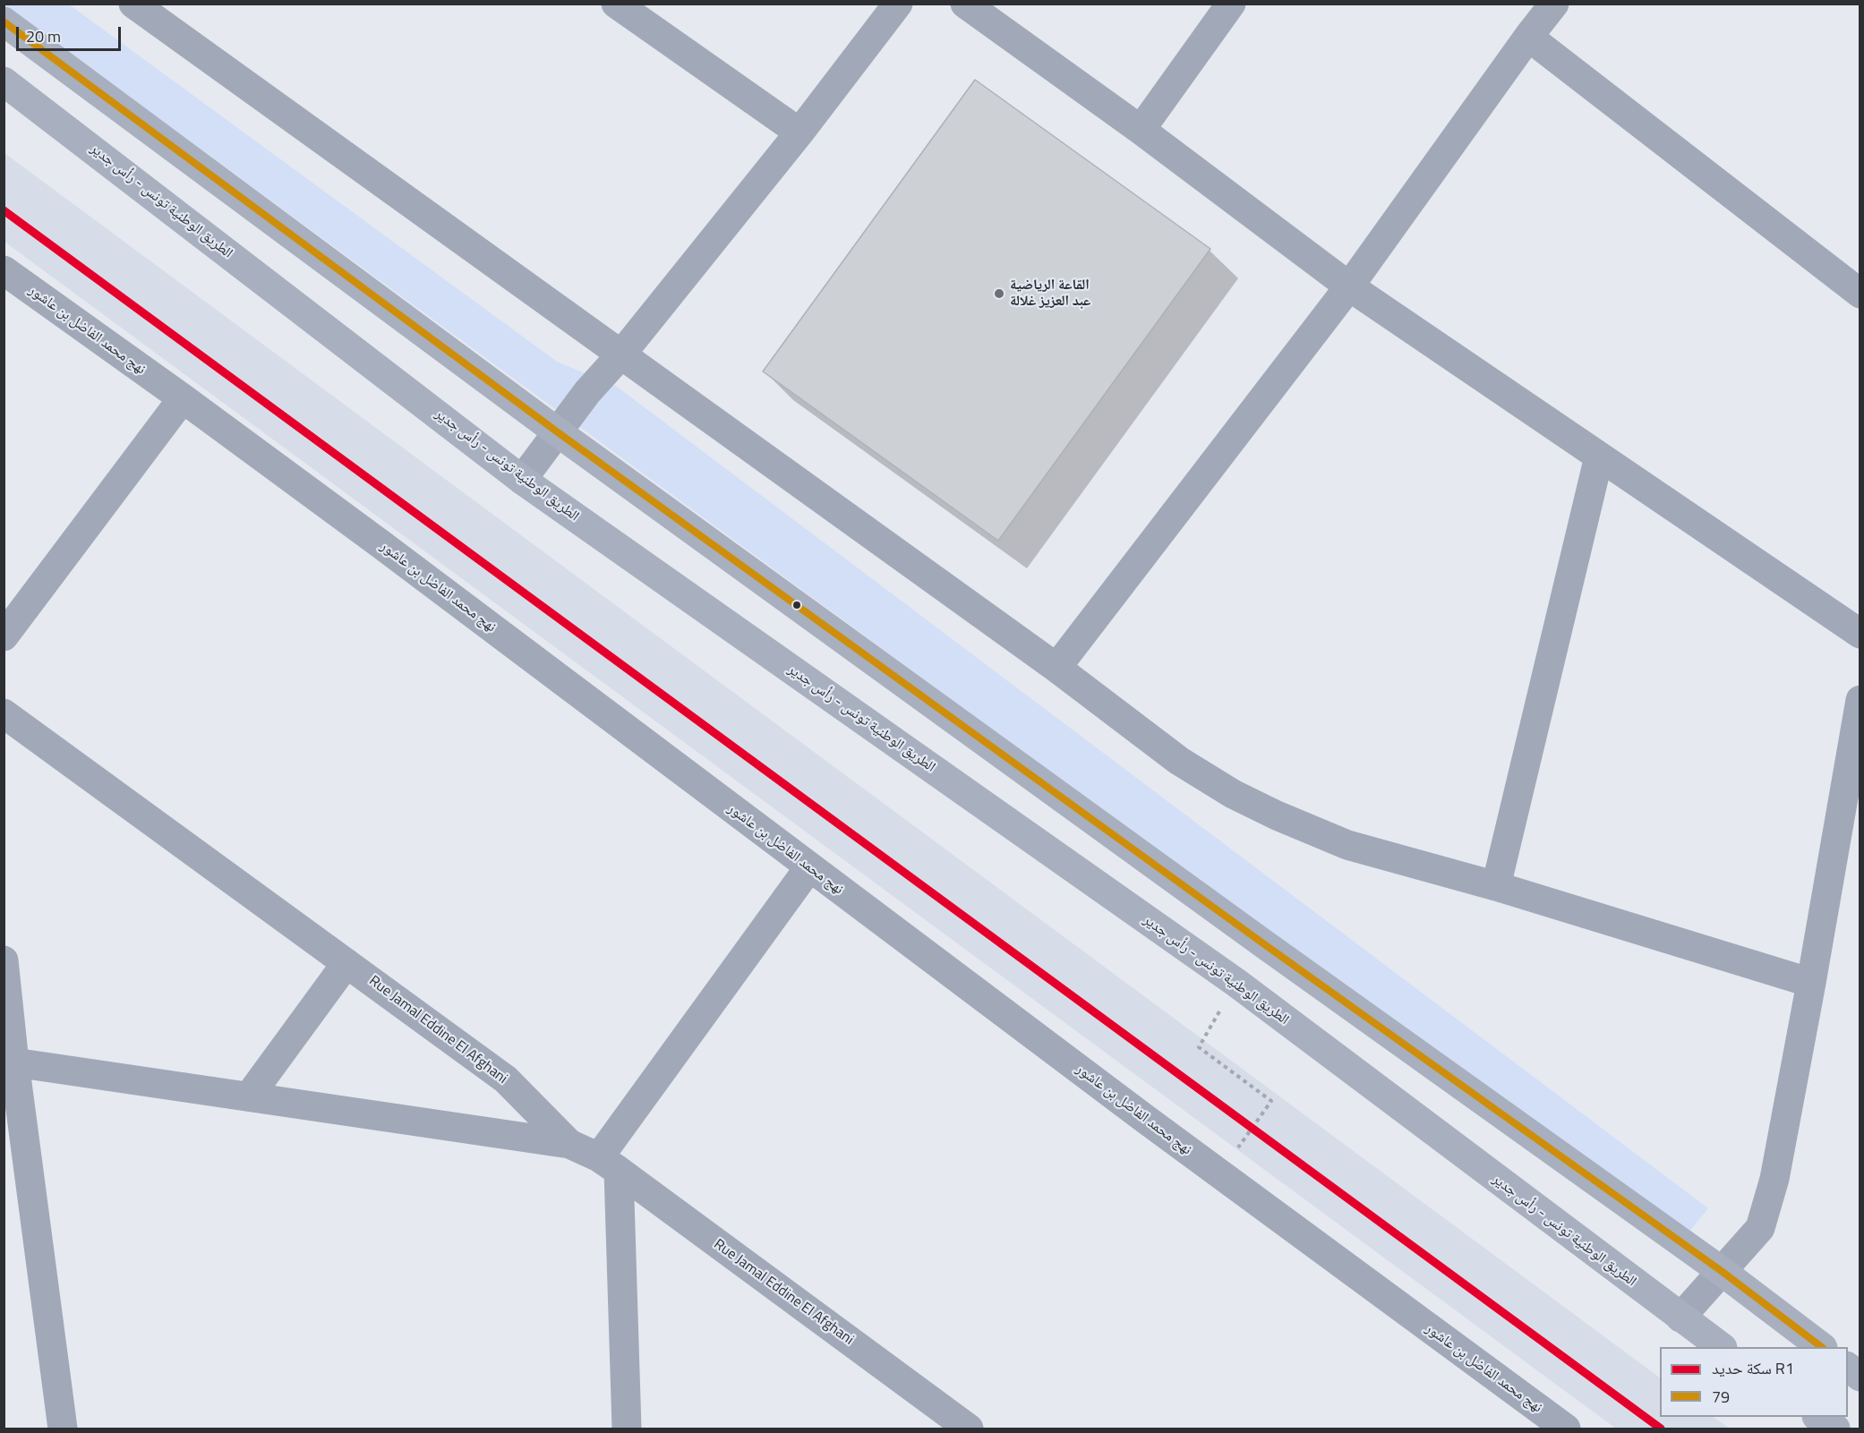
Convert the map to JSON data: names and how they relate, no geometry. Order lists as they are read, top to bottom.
{
  "streets": {
    "highway": ["الطريق الوطنية تونس - رأس جدير"],
    "street": ["نهج محمد الفاضل بن عاشور", "Rue Jamal Eddine El Afghani"]
  },
  "places": ["القاعة الرياضية عبد العزيز غلالة"],
  "lines": ["transit line 79", "rail line R1"],
  "legend": ["سكة حديد R1", "79"],
  "scale_bar": "20 m"
}
